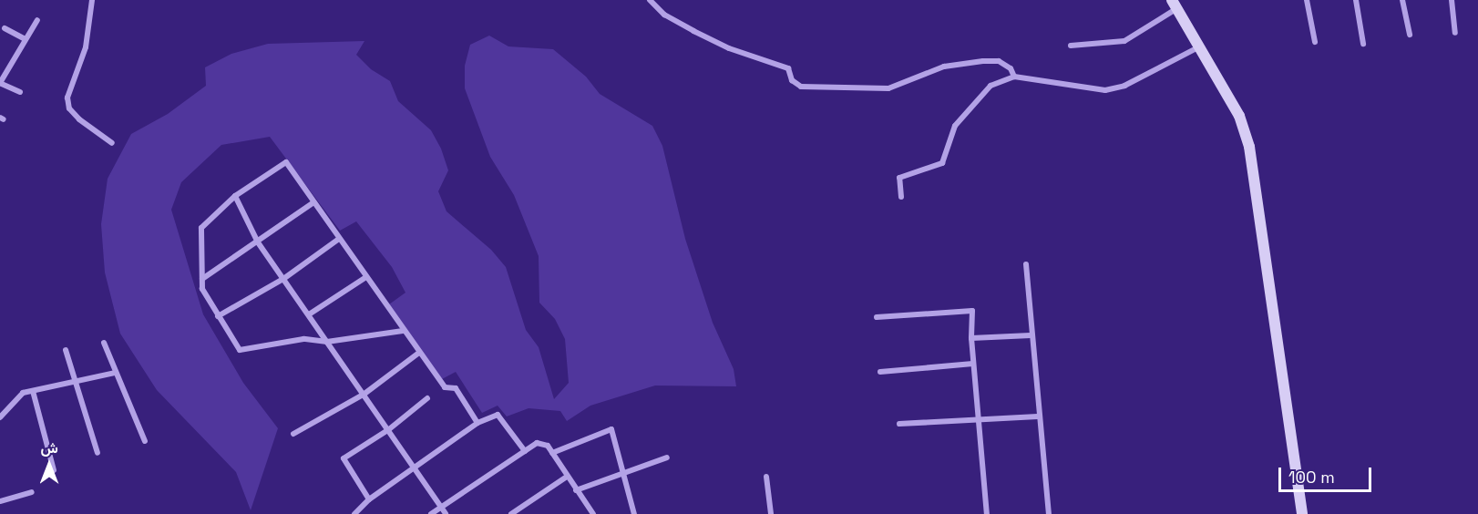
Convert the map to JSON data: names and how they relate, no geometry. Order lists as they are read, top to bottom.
{
  "scale_bar": "100 m",
  "north": "top"
}
